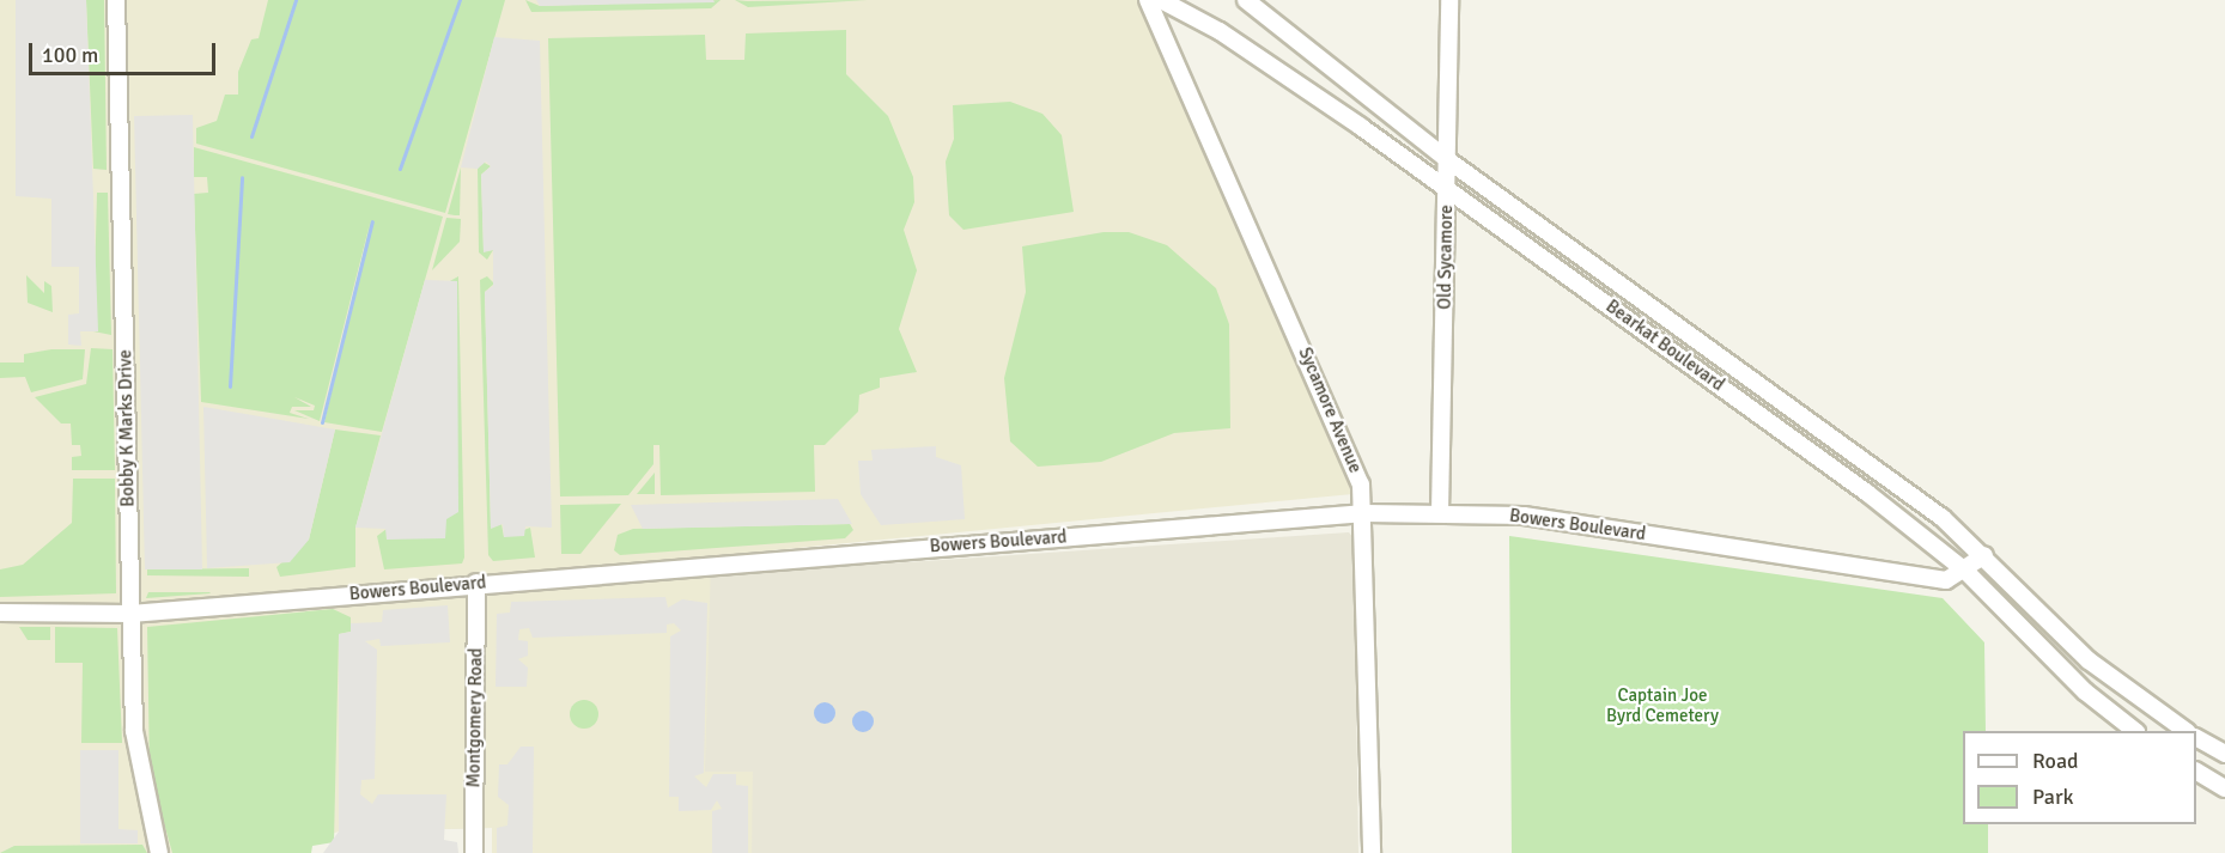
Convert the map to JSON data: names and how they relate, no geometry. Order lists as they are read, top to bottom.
{
  "streets": {
    "street": [
      "Old Sycamore",
      "Bearkat Boulevard",
      "Sycamore Avenue",
      "Bobby K Marks Drive",
      "Bowers Boulevard",
      "Montgomery Road"
    ]
  },
  "crossings": [
    ["Old Sycamore", "Bearkat Boulevard"],
    ["Old Sycamore", "Bowers Boulevard"],
    ["Bearkat Boulevard", "Bowers Boulevard"],
    ["Sycamore Avenue", "Bowers Boulevard"],
    ["Bobby K Marks Drive", "Bowers Boulevard"],
    ["Bowers Boulevard", "Montgomery Road"]
  ],
  "parks": ["Captain Joe Byrd Cemetery"],
  "legend": ["Road", "Park"],
  "scale_bar": "100 m"
}
